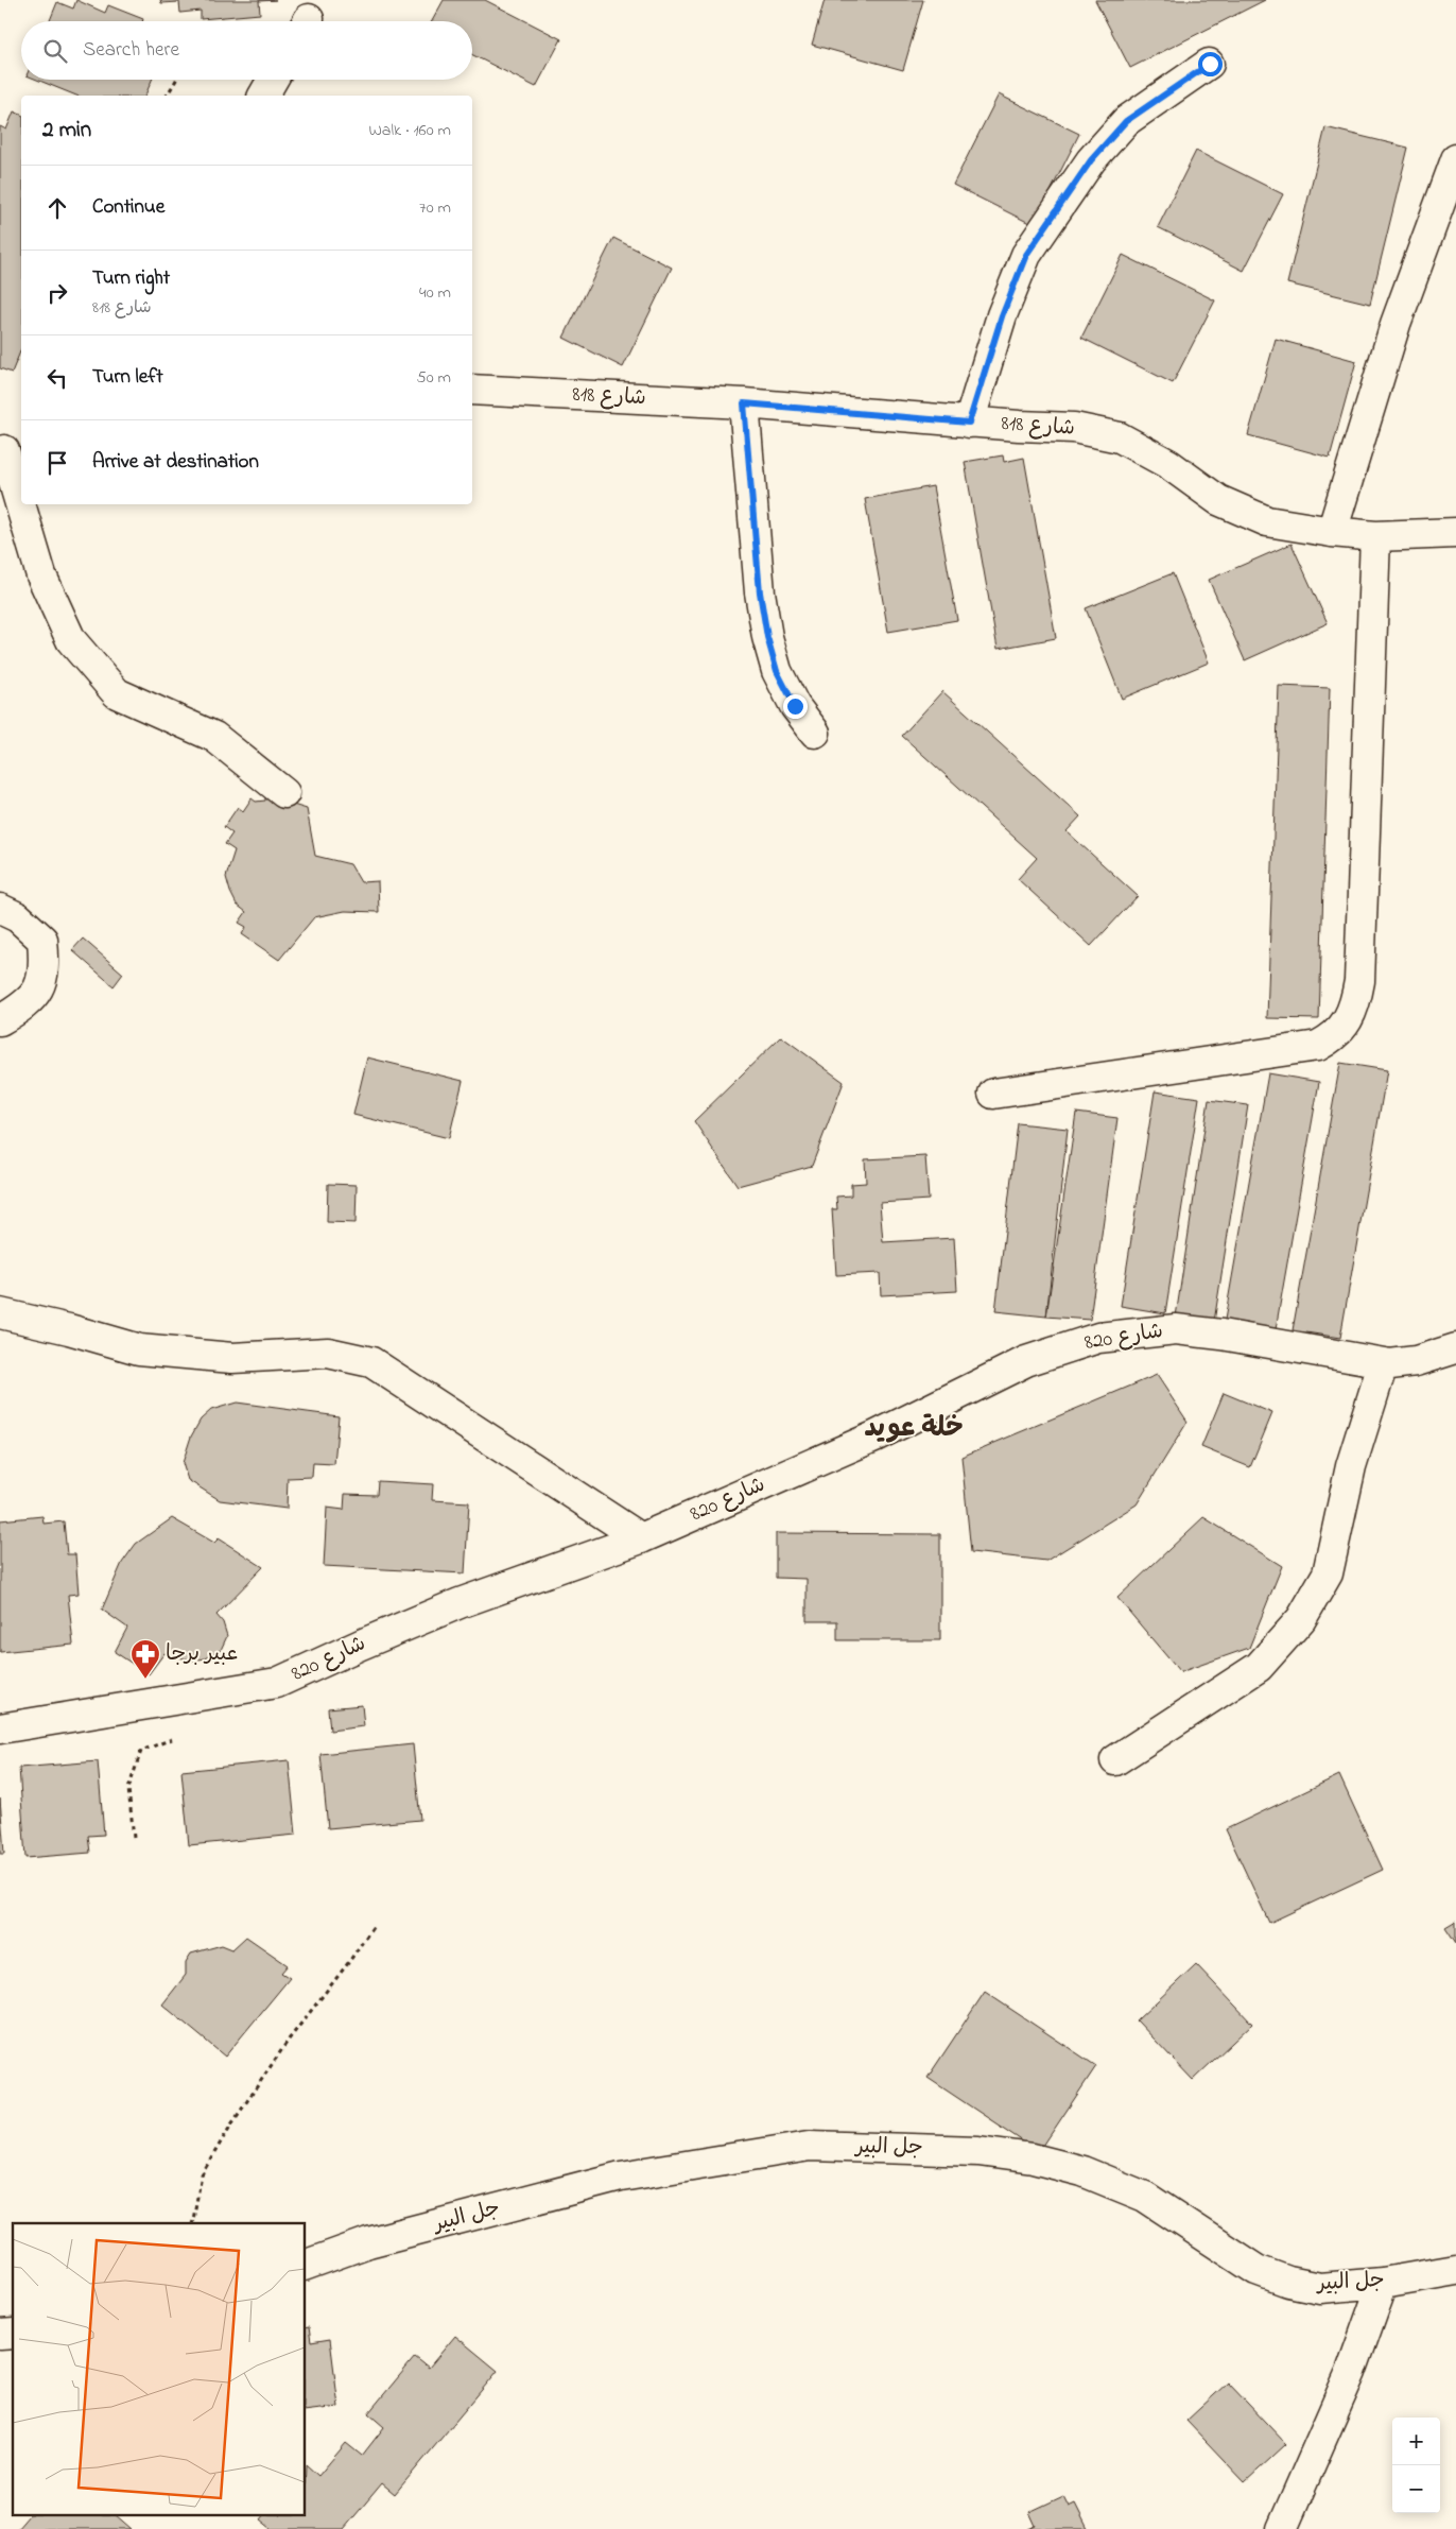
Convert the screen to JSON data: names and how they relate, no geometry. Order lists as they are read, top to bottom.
{
  "streets": {
    "street": ["شارع 818", "شارع 820", "جل البير"]
  },
  "districts": ["خلة عويد"],
  "places": {
    "pharmacy": ["عبير برجا"]
  },
  "page": {
    "search": "Search here",
    "heading": ["2 min", "Walk · 160 m"],
    "list": [
      ["Continue", "70 m"],
      ["Turn right", "شارع 818", "40 m"],
      ["Turn left", "50 m"],
      "Arrive at destination"
    ],
    "map_buttons": ["+", "−"]
  }
}
